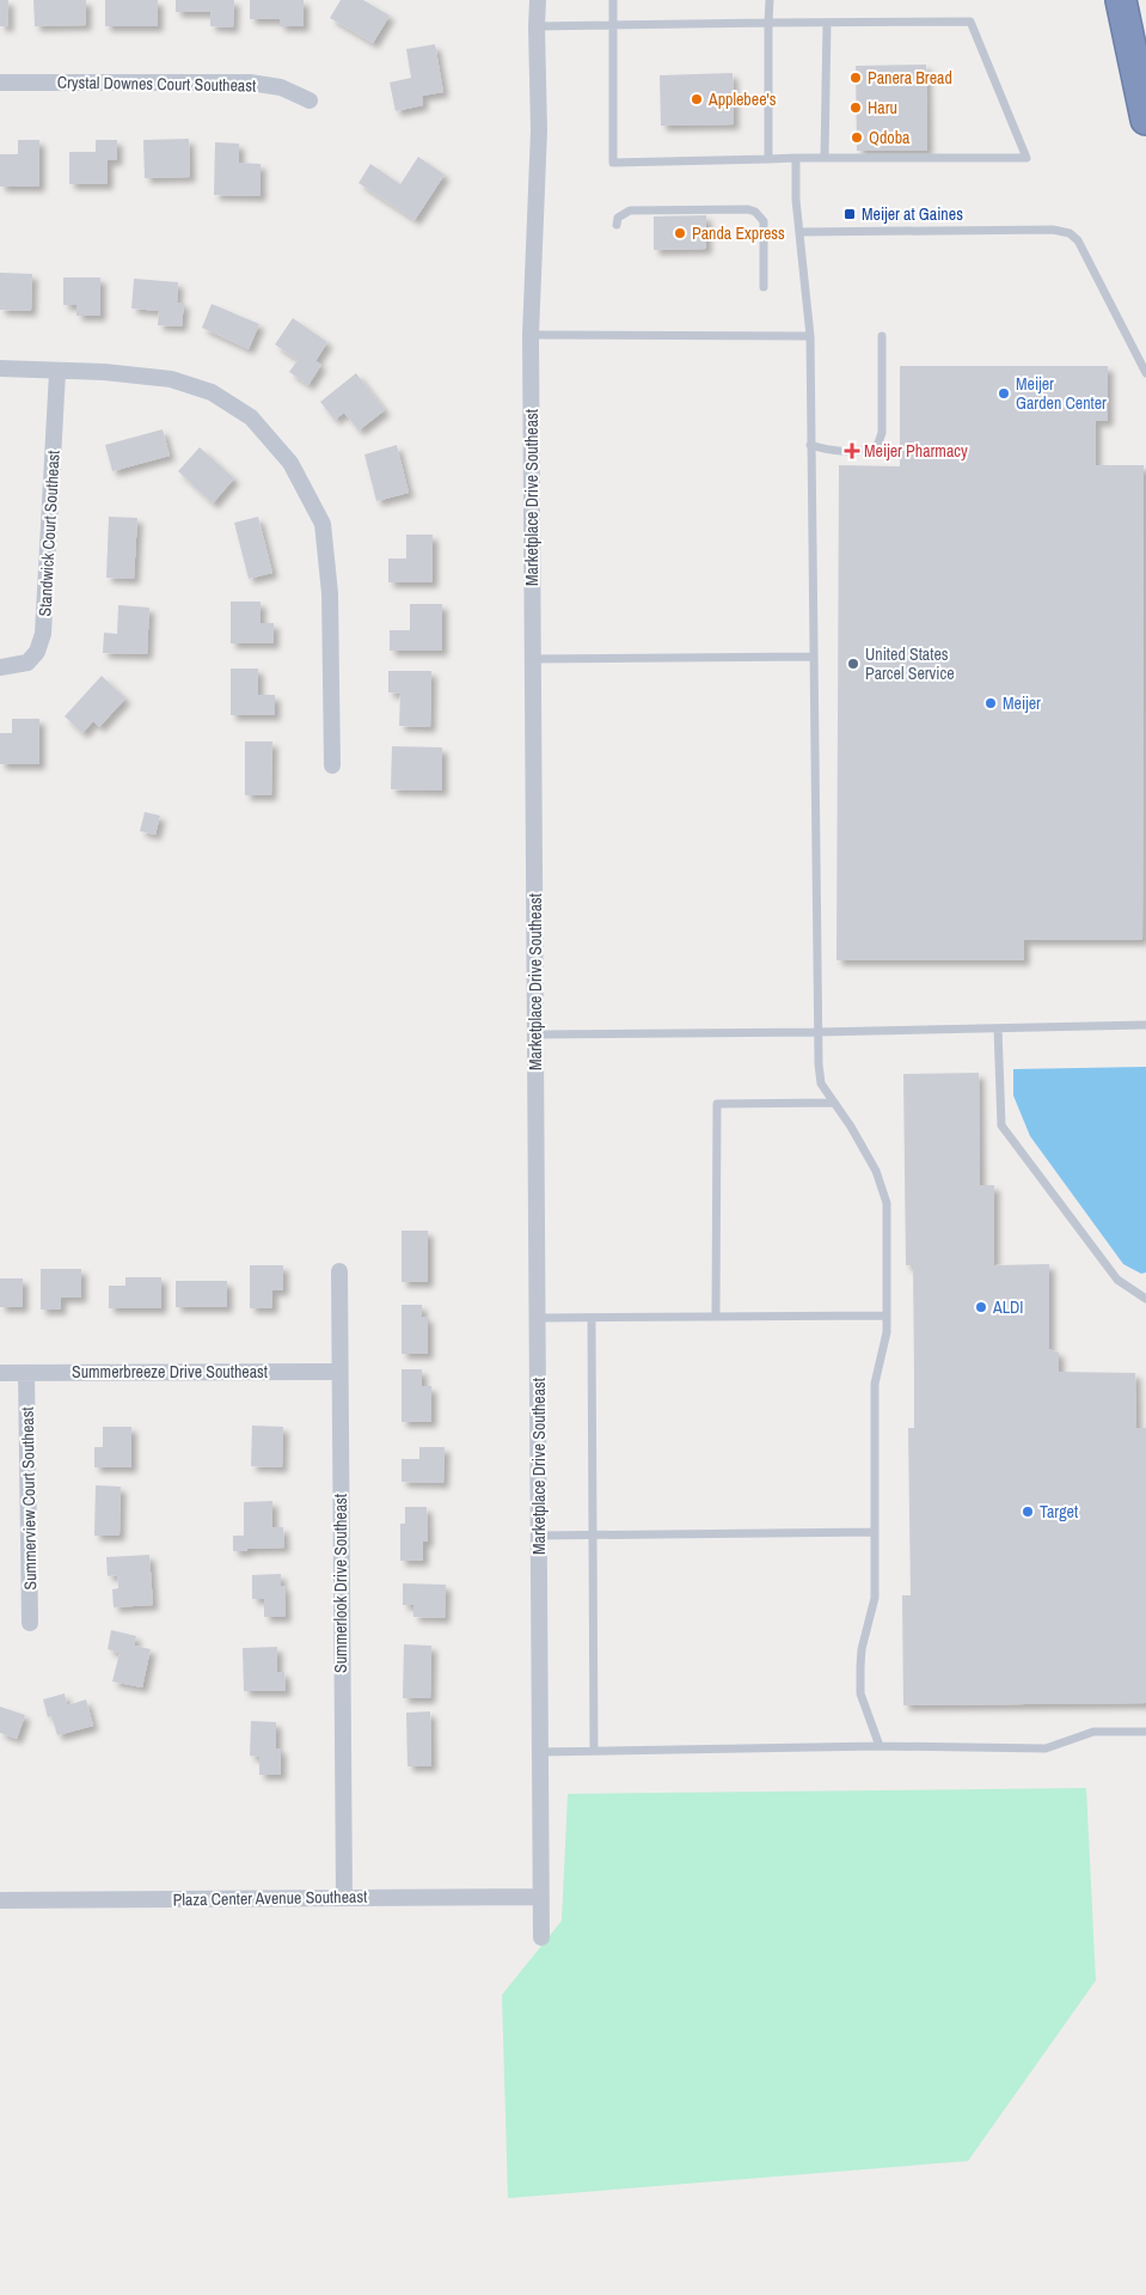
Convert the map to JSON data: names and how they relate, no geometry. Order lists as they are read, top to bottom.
{
  "streets": {
    "street": [
      "Crystal Downes Court Southeast",
      "Marketplace Drive Southeast",
      "Standwick Court Southeast",
      "Summerbreeze Drive Southeast",
      "Summerview Court Southeast",
      "Summerlook Drive Southeast",
      "Plaza Center Avenue Southeast"
    ]
  },
  "crossings": [
    ["Marketplace Drive Southeast", "Plaza Center Avenue Southeast"],
    ["Summerbreeze Drive Southeast", "Summerview Court Southeast"],
    ["Summerbreeze Drive Southeast", "Summerlook Drive Southeast"],
    ["Summerlook Drive Southeast", "Plaza Center Avenue Southeast"]
  ],
  "places": {
    "other": [
      "Panera Bread",
      "Applebee's",
      "Haru",
      "Qdoba",
      "Panda Express",
      "Meijer Garden Center",
      "United States Parcel Service",
      "Meijer",
      "ALDI",
      "Target"
    ],
    "transit": ["Meijer at Gaines"],
    "health": ["Meijer Pharmacy"]
  }
}
